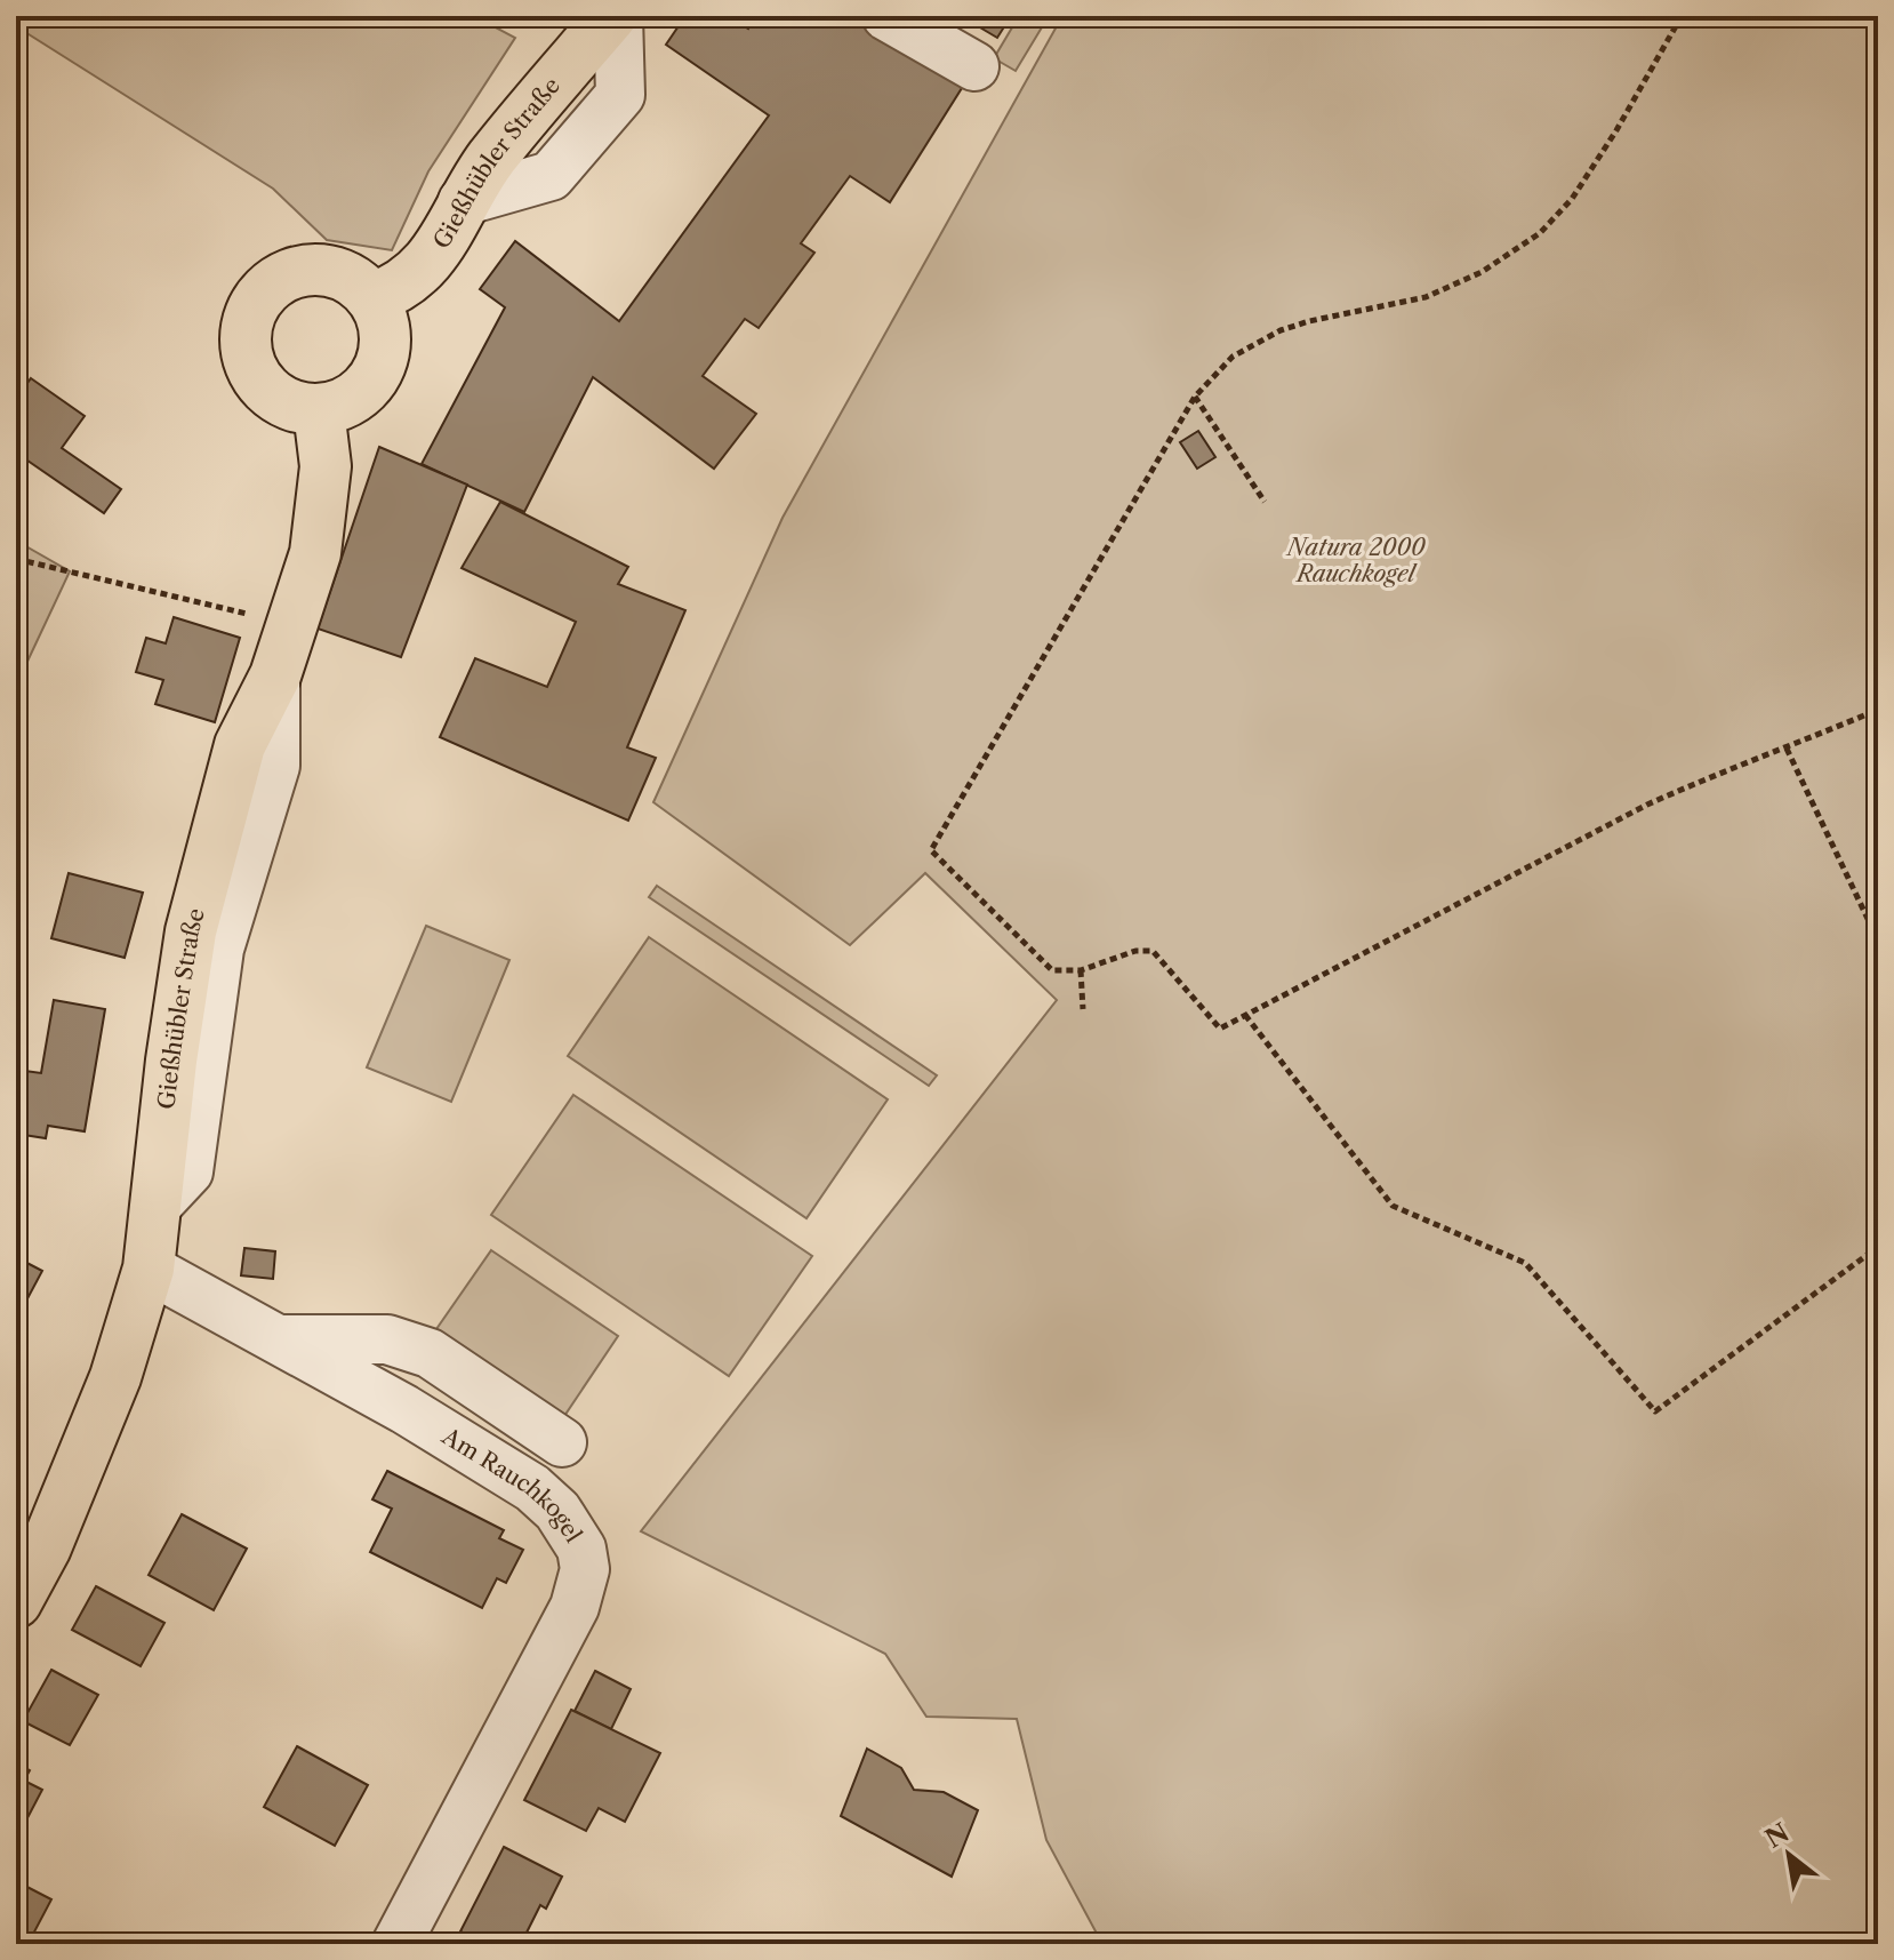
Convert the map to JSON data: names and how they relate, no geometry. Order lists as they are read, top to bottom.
{
  "streets": {
    "main road": ["Gießhübler Straße"],
    "street": ["Am Rauchkogel"]
  },
  "crossings": [
    ["Gießhübler Straße", "Am Rauchkogel"]
  ],
  "parks": ["Natura 2000 Rauchkogel"],
  "north": "top left"
}
